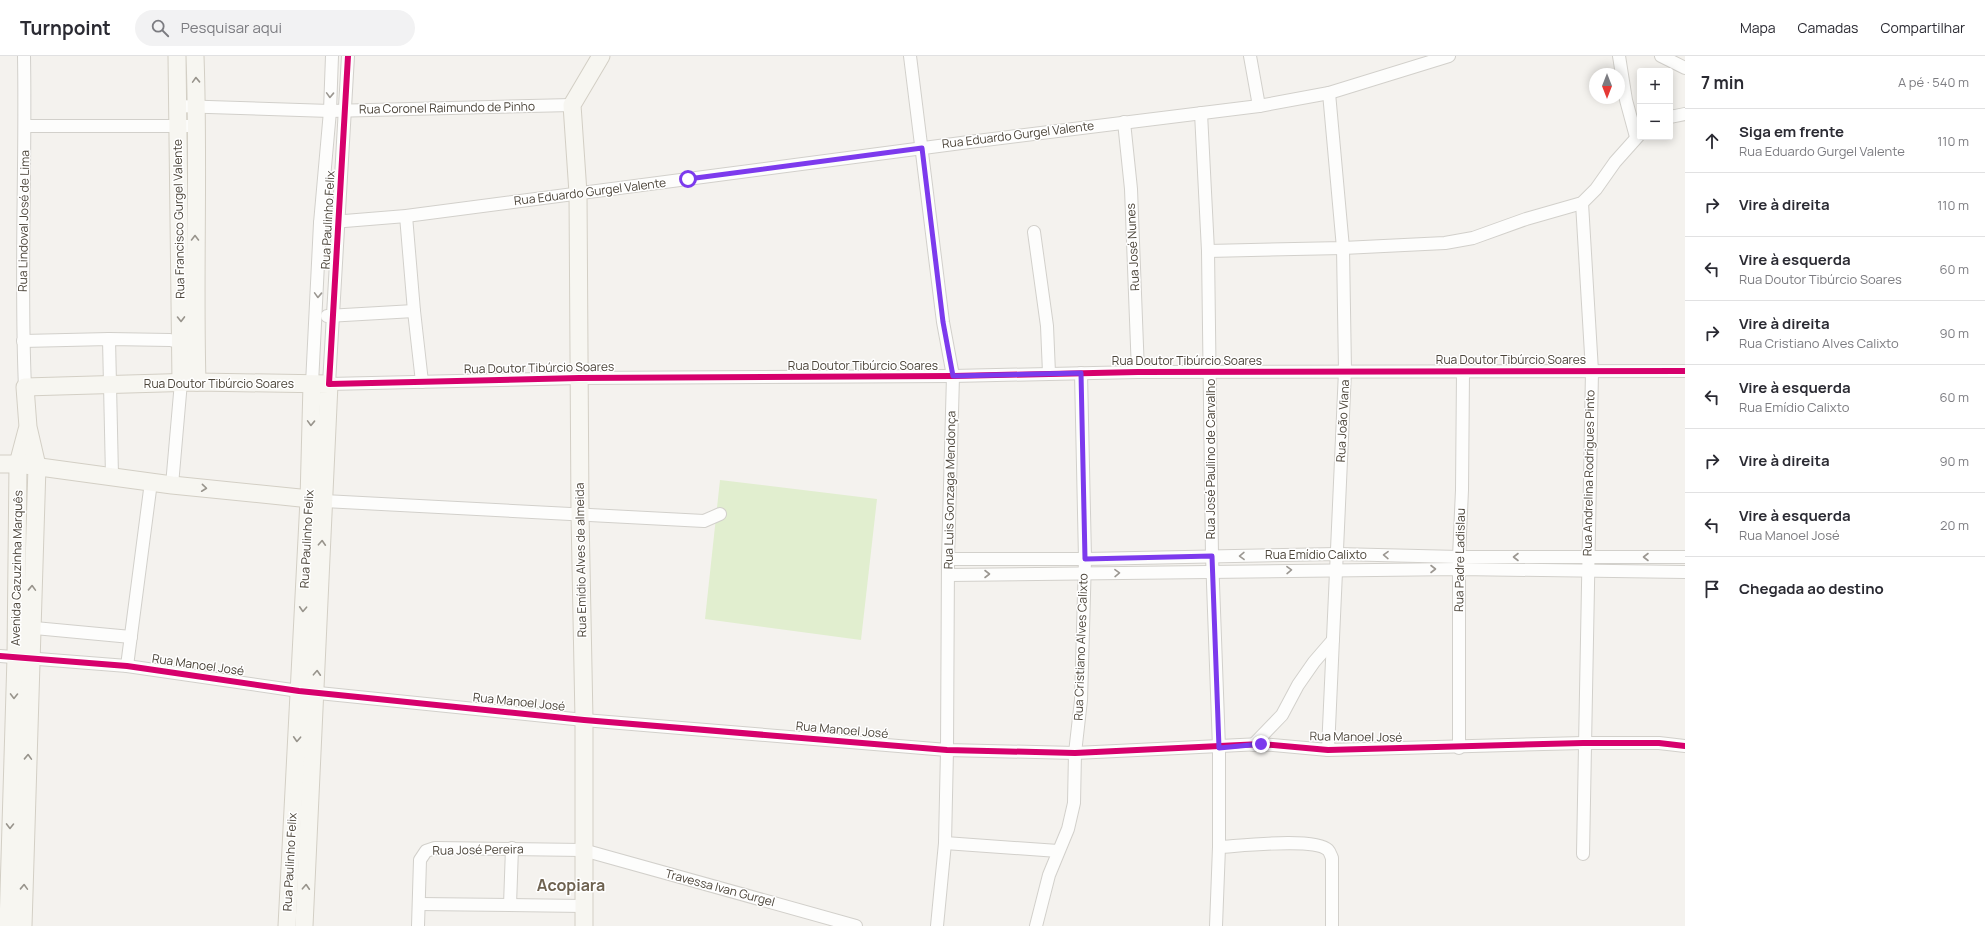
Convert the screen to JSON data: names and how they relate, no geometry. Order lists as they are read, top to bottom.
{
  "streets": {
    "main road": [
      "Rua Francisco Gurgel Valente",
      "Rua Paulinho Felix",
      "Rua Doutor Tibúrcio Soares",
      "Rua Emídio Alves de almeida",
      "Avenida Cazuzinha Marquês"
    ],
    "street": [
      "Rua Coronel Raimundo de Pinho",
      "Rua Eduardo Gurgel Valente",
      "Rua Lindoval José de Lima",
      "Rua José Nunes",
      "Rua João Viana",
      "Rua José Paulino de Carvalho",
      "Rua Andrelina Rodrigues Pinto",
      "Rua Luis Gonzaga Mendonça",
      "Rua Emídio Calixto",
      "Rua Padre Ladislau",
      "Rua Cristiano Alves Calixto",
      "Rua Manoel José",
      "Rua José Pereira",
      "Travessa Ivan Gurgel"
    ]
  },
  "crossings": [
    ["Rua Coronel Raimundo de Pinho", "Rua Francisco Gurgel Valente"],
    ["Rua Coronel Raimundo de Pinho", "Rua Paulinho Felix"],
    ["Rua Coronel Raimundo de Pinho", "Rua Emídio Alves de almeida"],
    ["Rua Eduardo Gurgel Valente", "Rua Paulinho Felix"],
    ["Rua Eduardo Gurgel Valente", "Rua José Nunes"],
    ["Rua Eduardo Gurgel Valente", "Rua João Viana"],
    ["Rua Eduardo Gurgel Valente", "Rua José Paulino de Carvalho"],
    ["Rua Eduardo Gurgel Valente", "Rua Luis Gonzaga Mendonça"],
    ["Rua Eduardo Gurgel Valente", "Rua Emídio Alves de almeida"],
    ["Rua Francisco Gurgel Valente", "Rua Doutor Tibúrcio Soares"],
    ["Rua Paulinho Felix", "Rua Doutor Tibúrcio Soares"],
    ["Rua Paulinho Felix", "Rua Manoel José"],
    ["Rua Lindoval José de Lima", "Rua Doutor Tibúrcio Soares"],
    ["Rua Lindoval José de Lima", "Avenida Cazuzinha Marquês"],
    ["Rua José Nunes", "Rua Doutor Tibúrcio Soares"],
    ["Rua Doutor Tibúrcio Soares", "Rua João Viana"],
    ["Rua Doutor Tibúrcio Soares", "Rua José Paulino de Carvalho"],
    ["Rua Doutor Tibúrcio Soares", "Rua Andrelina Rodrigues Pinto"],
    ["Rua Doutor Tibúrcio Soares", "Rua Luis Gonzaga Mendonça"],
    ["Rua Doutor Tibúrcio Soares", "Rua Emídio Alves de almeida"],
    ["Rua Doutor Tibúrcio Soares", "Rua Padre Ladislau"],
    ["Rua Doutor Tibúrcio Soares", "Avenida Cazuzinha Marquês"],
    ["Rua Doutor Tibúrcio Soares", "Rua Cristiano Alves Calixto"],
    ["Rua João Viana", "Rua Emídio Calixto"],
    ["Rua João Viana", "Rua Manoel José"],
    ["Rua José Paulino de Carvalho", "Rua Emídio Calixto"],
    ["Rua José Paulino de Carvalho", "Rua Manoel José"],
    ["Rua Andrelina Rodrigues Pinto", "Rua Emídio Calixto"],
    ["Rua Andrelina Rodrigues Pinto", "Rua Manoel José"],
    ["Rua Luis Gonzaga Mendonça", "Rua Emídio Calixto"],
    ["Rua Luis Gonzaga Mendonça", "Rua Manoel José"],
    ["Rua Emídio Calixto", "Rua Padre Ladislau"],
    ["Rua Emídio Calixto", "Rua Cristiano Alves Calixto"],
    ["Rua Emídio Alves de almeida", "Rua Manoel José"],
    ["Rua Emídio Alves de almeida", "Rua José Pereira"],
    ["Rua Emídio Alves de almeida", "Travessa Ivan Gurgel"],
    ["Rua Padre Ladislau", "Rua Manoel José"],
    ["Avenida Cazuzinha Marquês", "Rua Manoel José"],
    ["Rua Cristiano Alves Calixto", "Rua Manoel José"],
    ["Rua José Pereira", "Travessa Ivan Gurgel"]
  ],
  "districts": ["Acopiara"],
  "north": "bottom",
  "page": {
    "header": "Turnpoint",
    "search": "Pesquisar aqui",
    "nav": ["Mapa", "Camadas", "Compartilhar"],
    "heading": ["7 min", "A pé · 540 m"],
    "map_buttons": ["+", "−"],
    "list": [
      ["Siga em frente", "Rua Eduardo Gurgel Valente", "110 m"],
      ["Vire à direita", "110 m"],
      ["Vire à esquerda", "Rua Doutor Tibúrcio Soares", "60 m"],
      ["Vire à direita", "Rua Cristiano Alves Calixto", "90 m"],
      ["Vire à esquerda", "Rua Emídio Calixto", "60 m"],
      ["Vire à direita", "90 m"],
      ["Vire à esquerda", "Rua Manoel José", "20 m"],
      "Chegada ao destino"
    ]
  }
}
